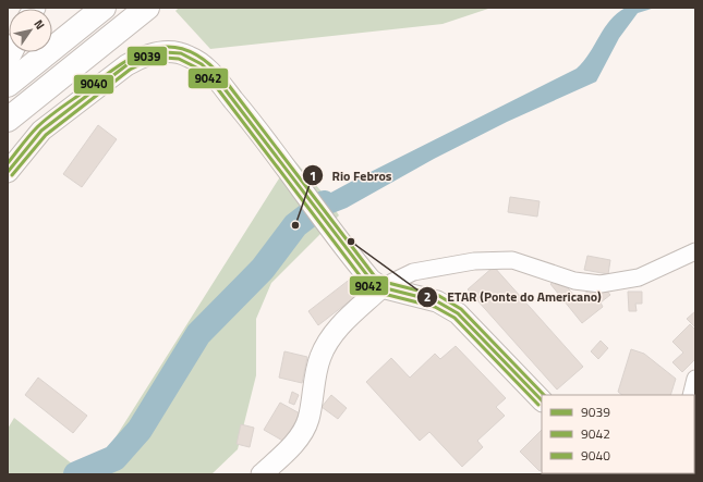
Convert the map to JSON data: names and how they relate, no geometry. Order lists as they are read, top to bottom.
{
  "places": ["Rio Febros", "ETAR (Ponte do Americano)"],
  "lines": ["transit line 9040", "transit line 9039", "transit line 9042"],
  "legend": ["9039", "9042", "9040"],
  "north": "top right"
}
